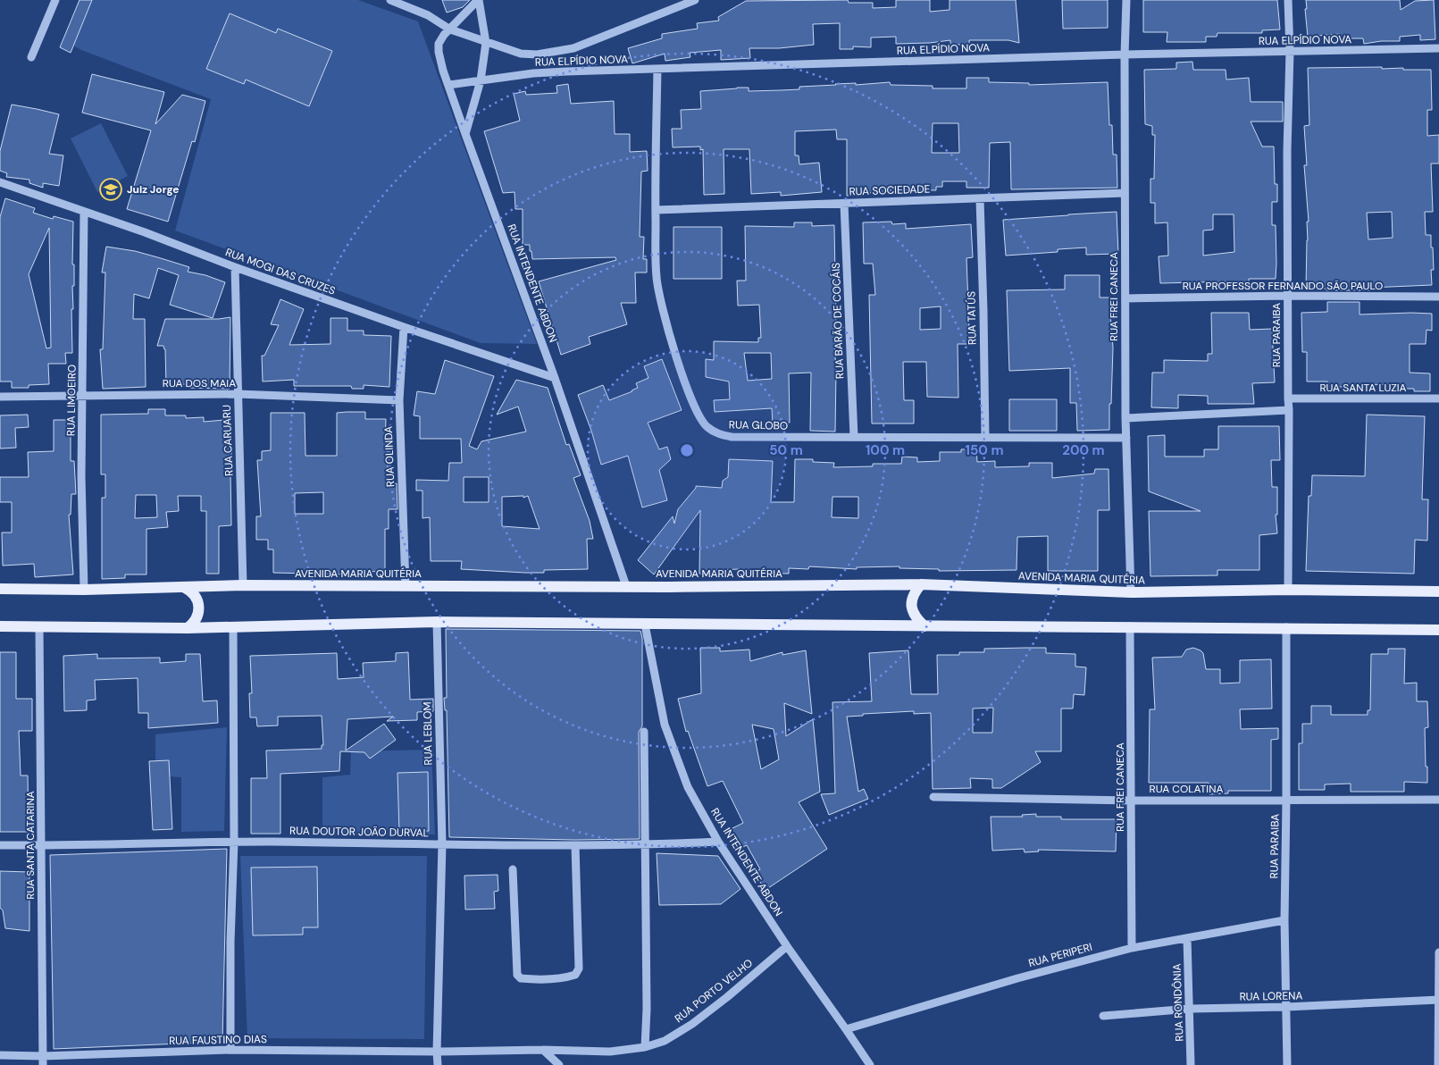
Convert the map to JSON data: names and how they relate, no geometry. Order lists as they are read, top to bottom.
{
  "streets": {
    "main road": ["AVENIDA MARIA QUITÉRIA"],
    "street": [
      "RUA ELPÍDIO NOVA",
      "RUA SOCIEDADE",
      "RUA MOGI DAS CRUZES",
      "RUA INTENDENTE ABDON",
      "RUA PROFESSOR FERNANDO SÃO PAULO",
      "RUA FREI CANECA",
      "RUA TATÚS",
      "RUA BARÃO DE COCÁIS",
      "RUA PARAIBA",
      "RUA DOS MAIA",
      "RUA SANTA LUZIA",
      "RUA LIMOEIRO",
      "RUA GLOBO",
      "RUA CARUARU",
      "RUA OLINDA",
      "RUA LEBLOM",
      "RUA COLATINA",
      "RUA DOUTOR JOÃO DURVAL",
      "RUA SANTA CATARINA",
      "RUA PERIPERI",
      "RUA PORTO VELHO",
      "RUA LORENA",
      "RUA RONDÔNIA",
      "RUA FAUSTINO DIAS"
    ]
  },
  "crossings": [
    ["RUA ELPÍDIO NOVA", "RUA INTENDENTE ABDON"],
    ["RUA ELPÍDIO NOVA", "RUA FREI CANECA"],
    ["RUA ELPÍDIO NOVA", "RUA PARAIBA"],
    ["RUA ELPÍDIO NOVA", "RUA GLOBO"],
    ["RUA SOCIEDADE", "RUA FREI CANECA"],
    ["RUA SOCIEDADE", "RUA TATÚS"],
    ["RUA SOCIEDADE", "RUA BARÃO DE COCÁIS"],
    ["RUA SOCIEDADE", "RUA GLOBO"],
    ["RUA MOGI DAS CRUZES", "RUA INTENDENTE ABDON"],
    ["RUA MOGI DAS CRUZES", "RUA LIMOEIRO"],
    ["RUA MOGI DAS CRUZES", "RUA CARUARU"],
    ["RUA MOGI DAS CRUZES", "RUA OLINDA"],
    ["RUA INTENDENTE ABDON", "AVENIDA MARIA QUITÉRIA"],
    ["RUA INTENDENTE ABDON", "RUA DOUTOR JOÃO DURVAL"],
    ["RUA INTENDENTE ABDON", "RUA PERIPERI"],
    ["RUA INTENDENTE ABDON", "RUA PORTO VELHO"],
    ["RUA PROFESSOR FERNANDO SÃO PAULO", "RUA FREI CANECA"],
    ["RUA PROFESSOR FERNANDO SÃO PAULO", "RUA PARAIBA"],
    ["RUA FREI CANECA", "RUA GLOBO"],
    ["RUA FREI CANECA", "AVENIDA MARIA QUITÉRIA"],
    ["RUA FREI CANECA", "RUA COLATINA"],
    ["RUA FREI CANECA", "RUA PERIPERI"],
    ["RUA TATÚS", "RUA GLOBO"],
    ["RUA BARÃO DE COCÁIS", "RUA GLOBO"],
    ["RUA PARAIBA", "RUA SANTA LUZIA"],
    ["RUA PARAIBA", "AVENIDA MARIA QUITÉRIA"],
    ["RUA PARAIBA", "RUA COLATINA"],
    ["RUA PARAIBA", "RUA PERIPERI"],
    ["RUA PARAIBA", "RUA LORENA"],
    ["RUA DOS MAIA", "RUA LIMOEIRO"],
    ["RUA DOS MAIA", "RUA CARUARU"],
    ["RUA DOS MAIA", "RUA OLINDA"],
    ["RUA LIMOEIRO", "AVENIDA MARIA QUITÉRIA"],
    ["RUA CARUARU", "AVENIDA MARIA QUITÉRIA"],
    ["RUA OLINDA", "AVENIDA MARIA QUITÉRIA"],
    ["RUA LEBLOM", "RUA DOUTOR JOÃO DURVAL"],
    ["RUA LEBLOM", "RUA FAUSTINO DIAS"],
    ["RUA DOUTOR JOÃO DURVAL", "RUA SANTA CATARINA"],
    ["RUA SANTA CATARINA", "RUA FAUSTINO DIAS"],
    ["RUA PERIPERI", "RUA RONDÔNIA"],
    ["RUA PORTO VELHO", "RUA FAUSTINO DIAS"],
    ["RUA LORENA", "RUA RONDÔNIA"]
  ],
  "places": {
    "school or university": ["Juiz Jorge"]
  },
  "rings": [
    "50 m",
    "100 m",
    "150 m",
    "200 m"
  ]
}
